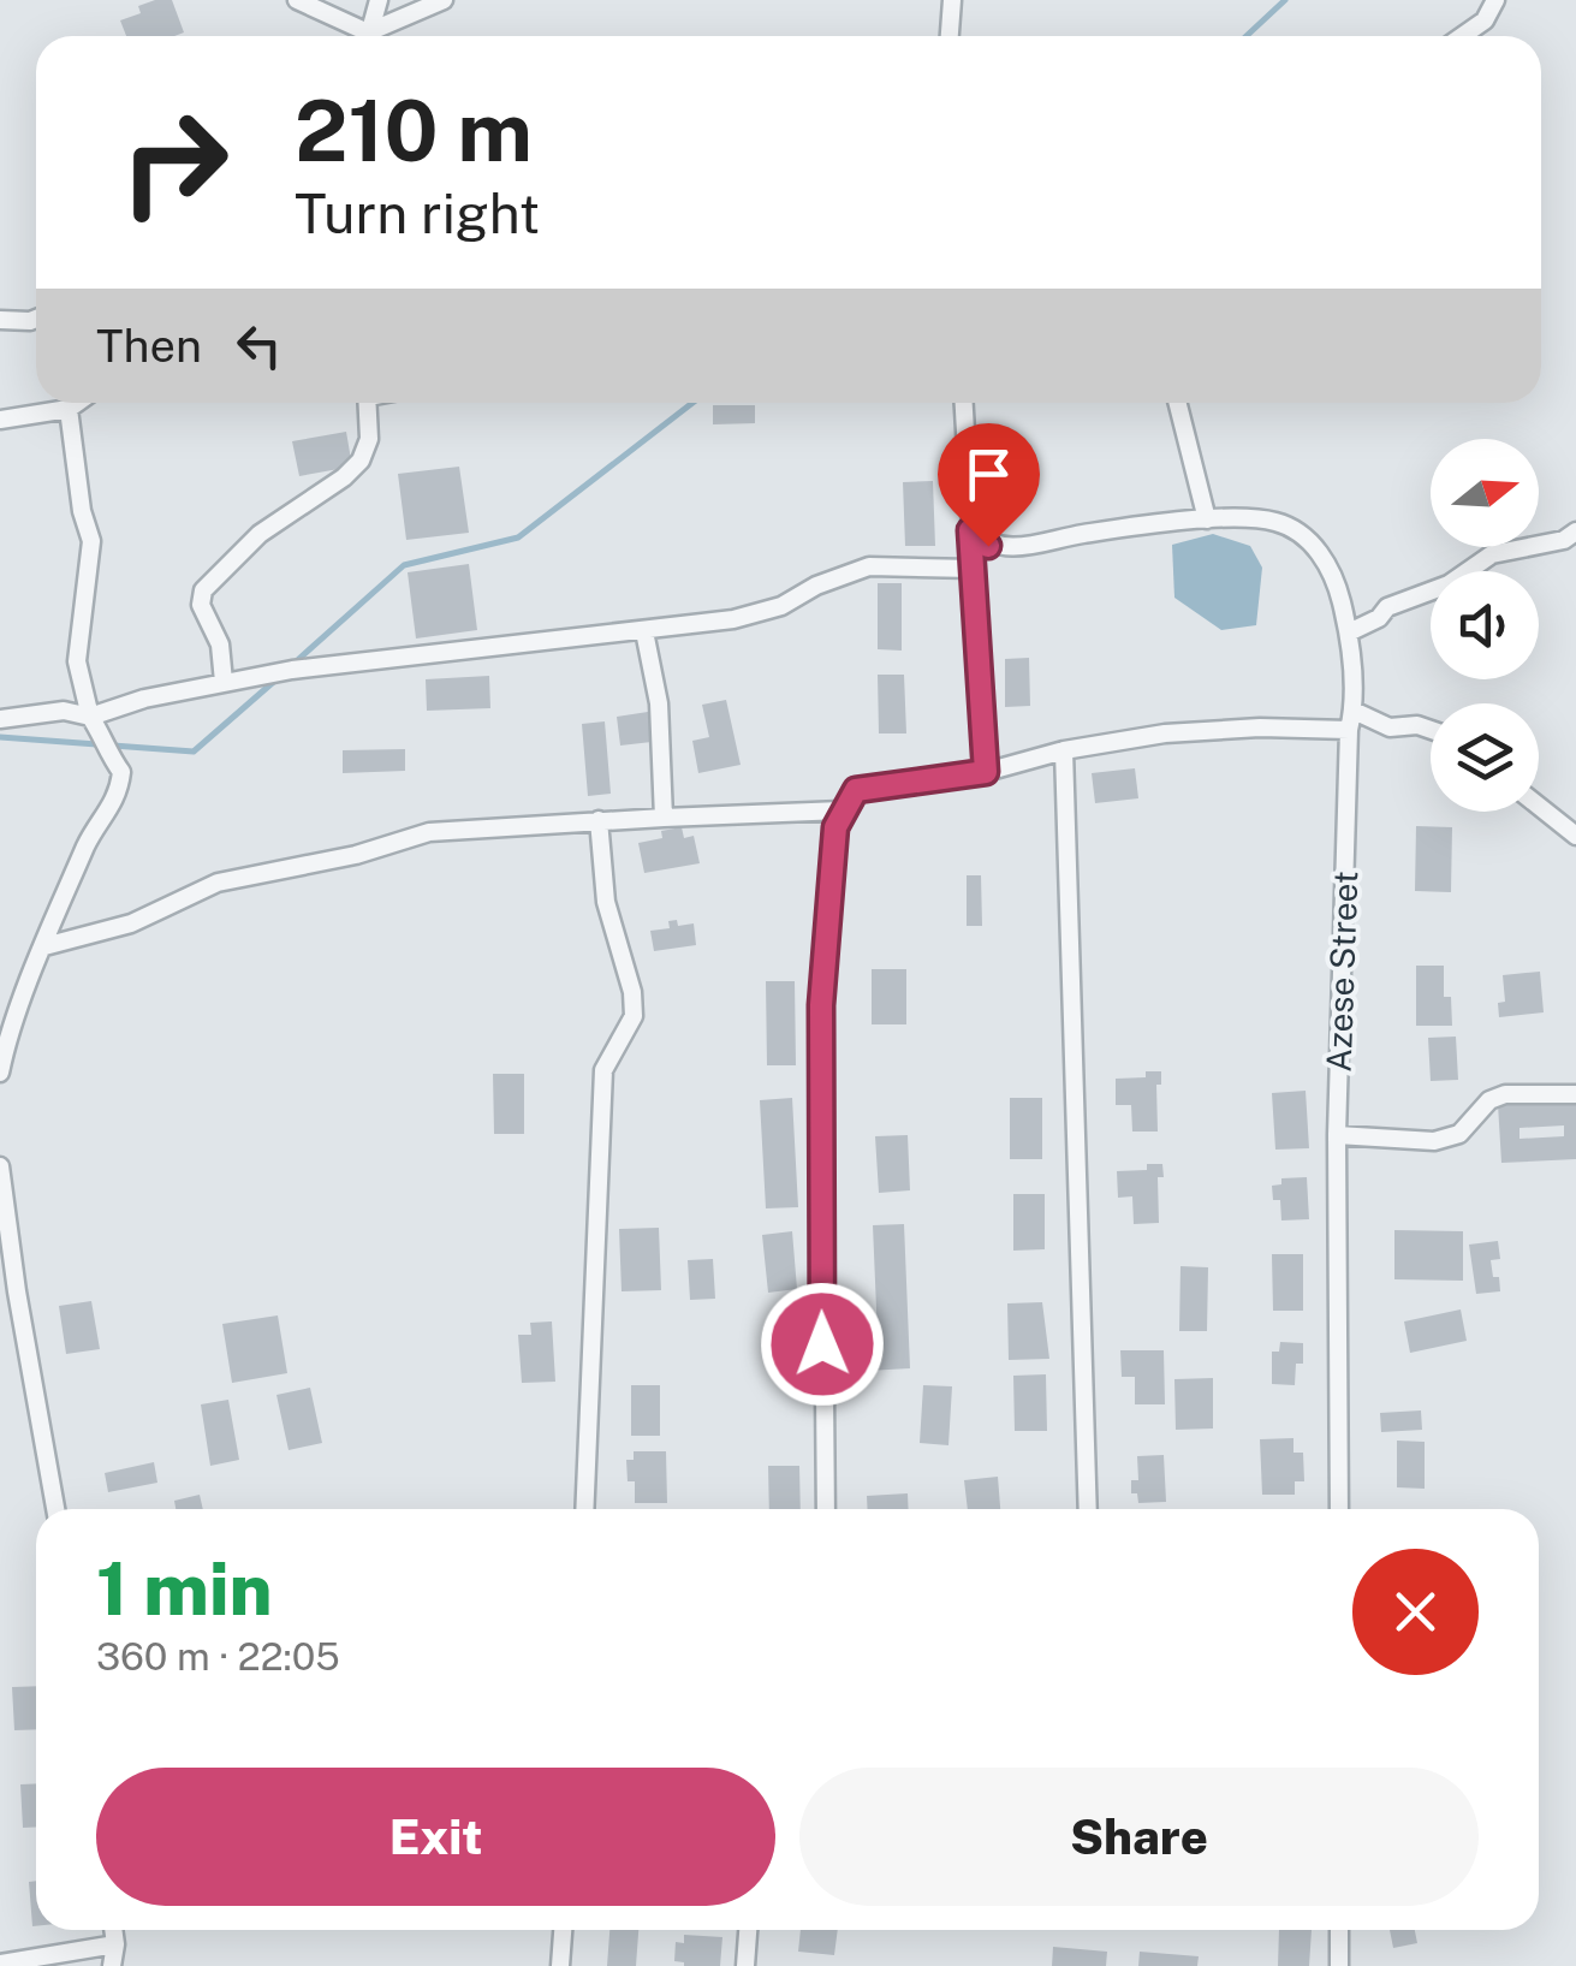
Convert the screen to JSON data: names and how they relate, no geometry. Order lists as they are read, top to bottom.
{
  "streets": {
    "street": ["Azese Street"]
  },
  "north": "right",
  "page": {
    "turn": ["210 m", "Turn right"],
    "then": "Then",
    "heading": ["1 min", "360 m · 22:05"],
    "buttons": ["Exit", "Share"]
  }
}
